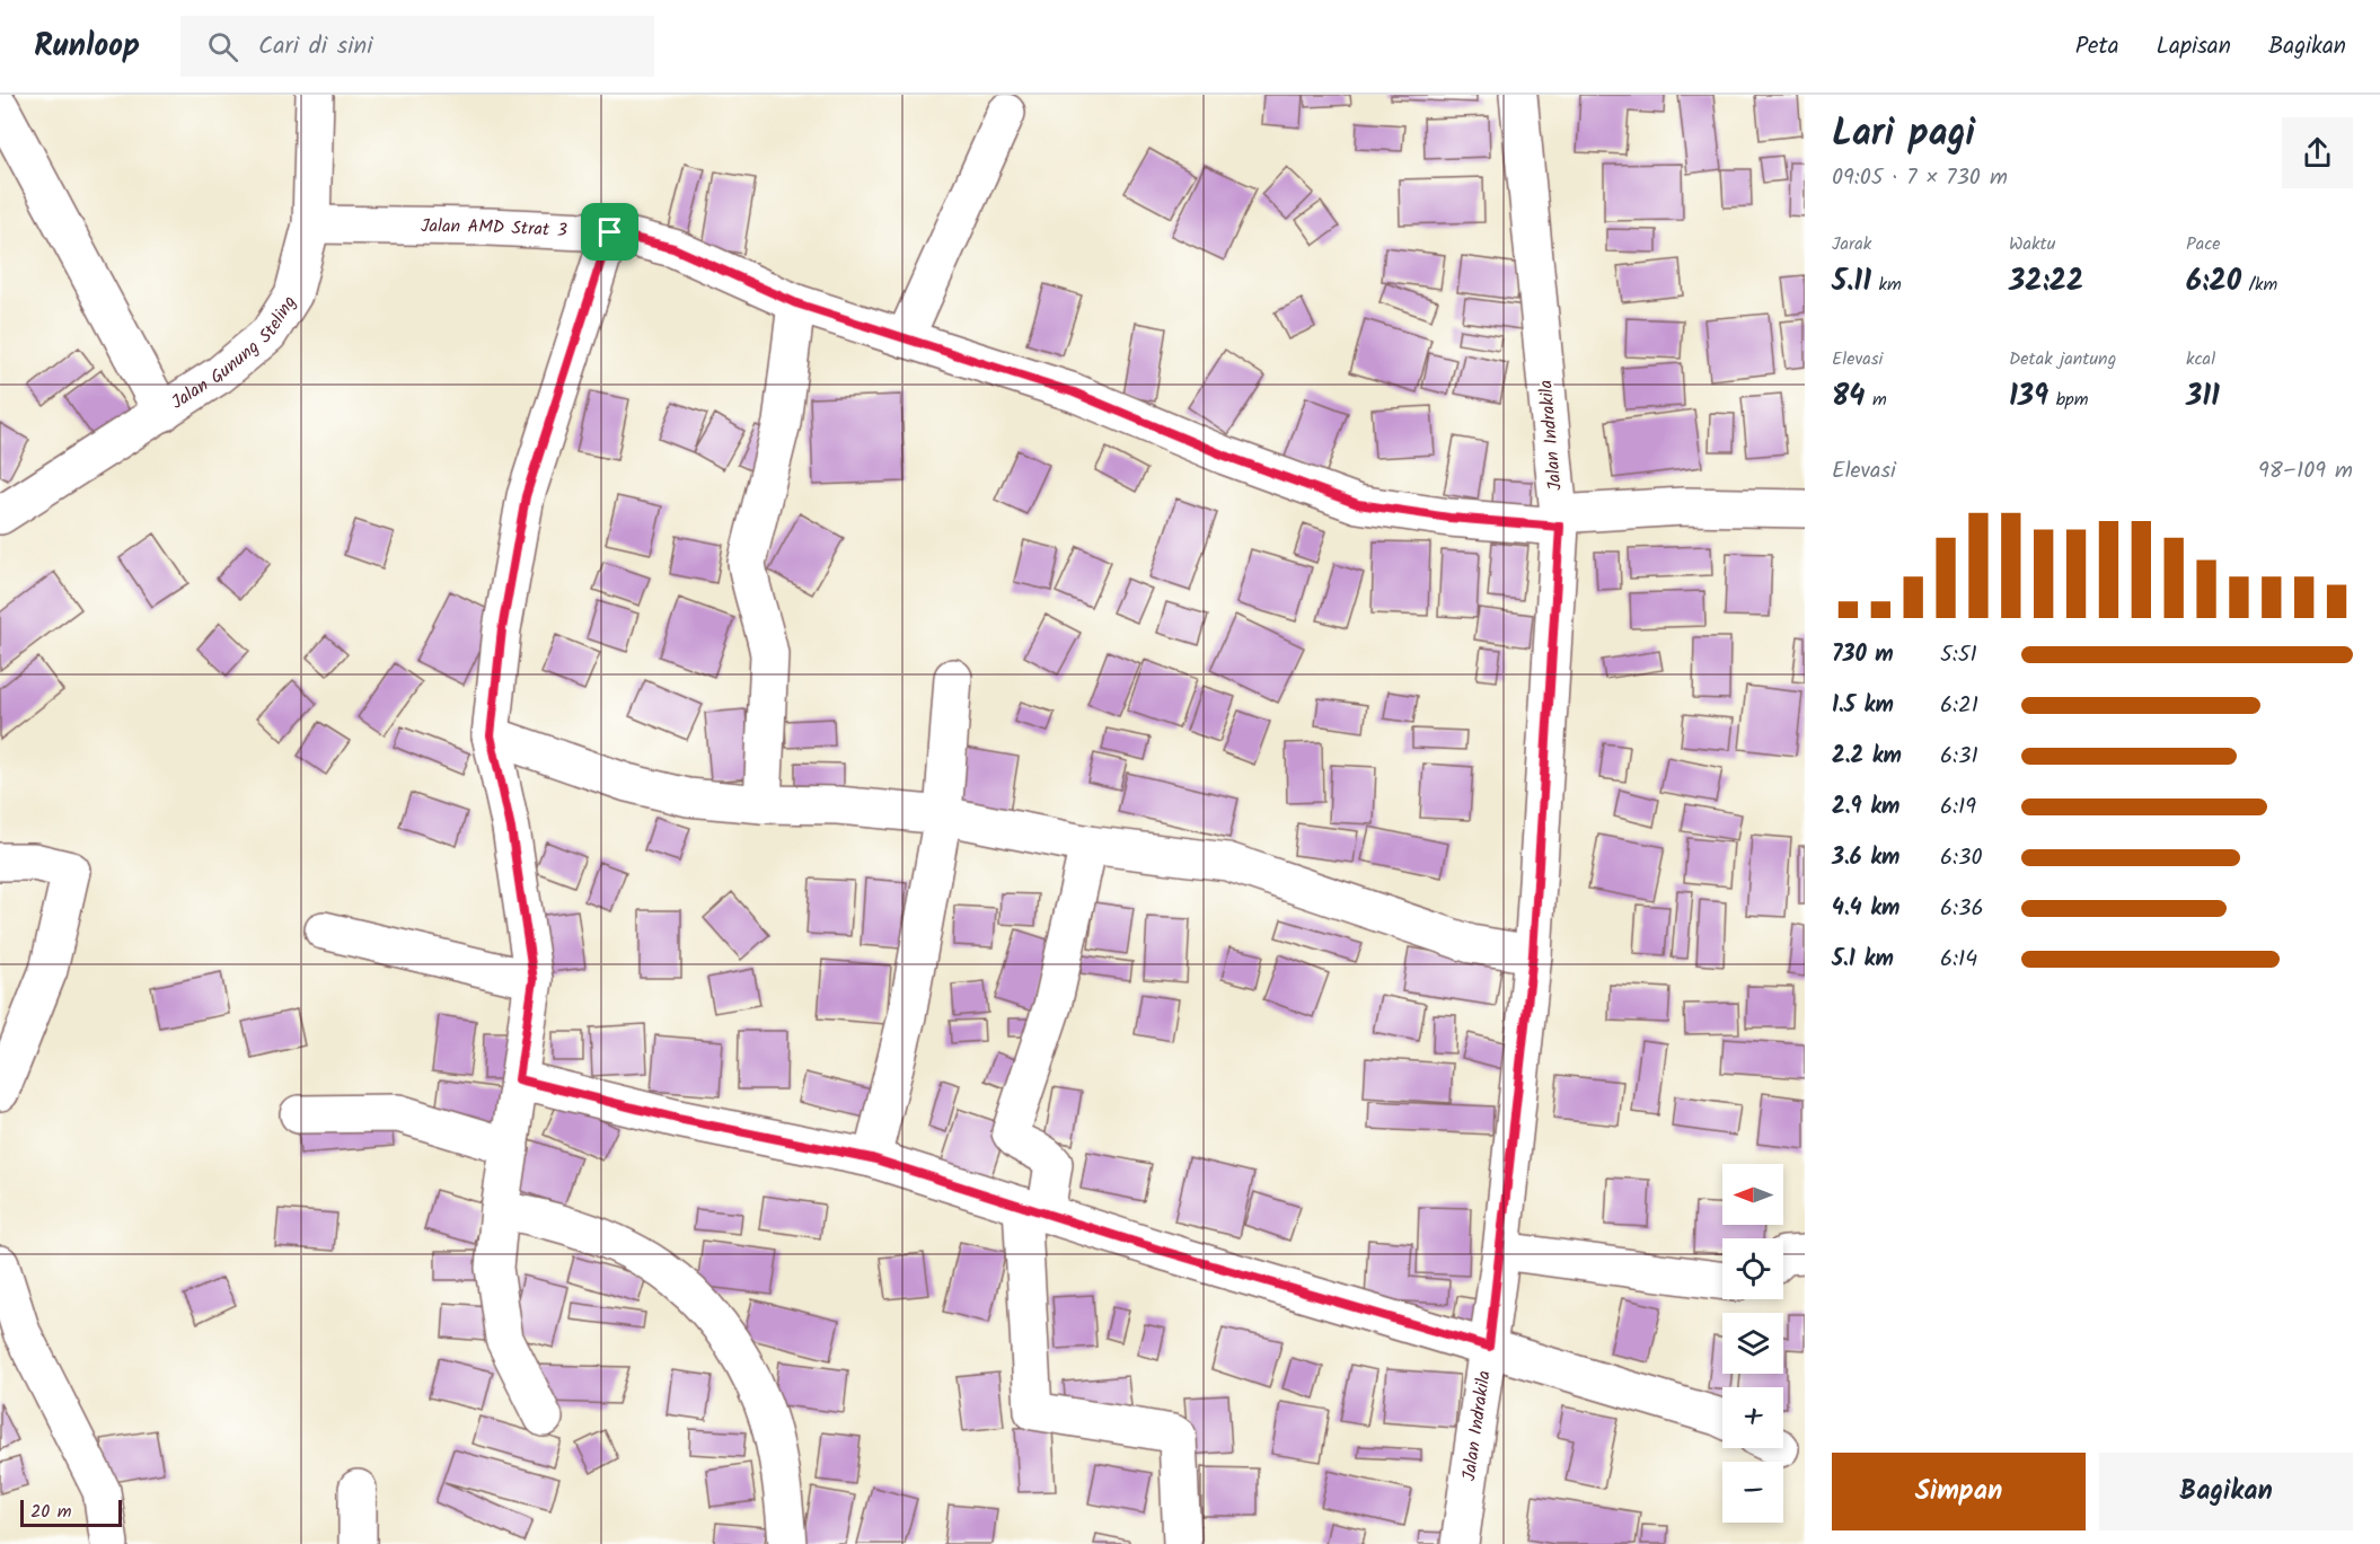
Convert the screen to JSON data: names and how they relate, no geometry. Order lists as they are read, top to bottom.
{
  "streets": {
    "street": ["Jalan AMD Strat 3", "Jalan Gunung Steling", "Jalan Indrakila"]
  },
  "crossings": [
    ["Jalan AMD Strat 3", "Jalan Gunung Steling"],
    ["Jalan AMD Strat 3", "Jalan Indrakila"]
  ],
  "scale_bar": "20 m",
  "north": "left",
  "page": {
    "header": "Runloop",
    "search": "Cari di sini",
    "nav": ["Peta", "Lapisan", "Bagikan"],
    "heading": ["Lari pagi", "09:05 · 7 × 730 m"],
    "stats": [
      ["Jarak", "5.11 km"],
      ["Waktu", "32:22"],
      ["Pace", "6:20 /km"],
      ["Elevasi", "84 m"],
      ["Detak jantung", "139 bpm"],
      ["kcal", "311"]
    ],
    "chart": ["Elevasi", "98–109 m"],
    "list": [
      {
        "name": "730 m",
        "note": "5:51"
      },
      {
        "name": "1.5 km",
        "note": "6:21"
      },
      {
        "name": "2.2 km",
        "note": "6:31"
      },
      {
        "name": "2.9 km",
        "note": "6:19"
      },
      {
        "name": "3.6 km",
        "note": "6:30"
      },
      {
        "name": "4.4 km",
        "note": "6:36"
      },
      {
        "name": "5.1 km",
        "note": "6:14"
      }
    ],
    "map_buttons": ["+", "−"],
    "buttons": ["Simpan", "Bagikan"],
    "scale": "20 m"
  }
}
